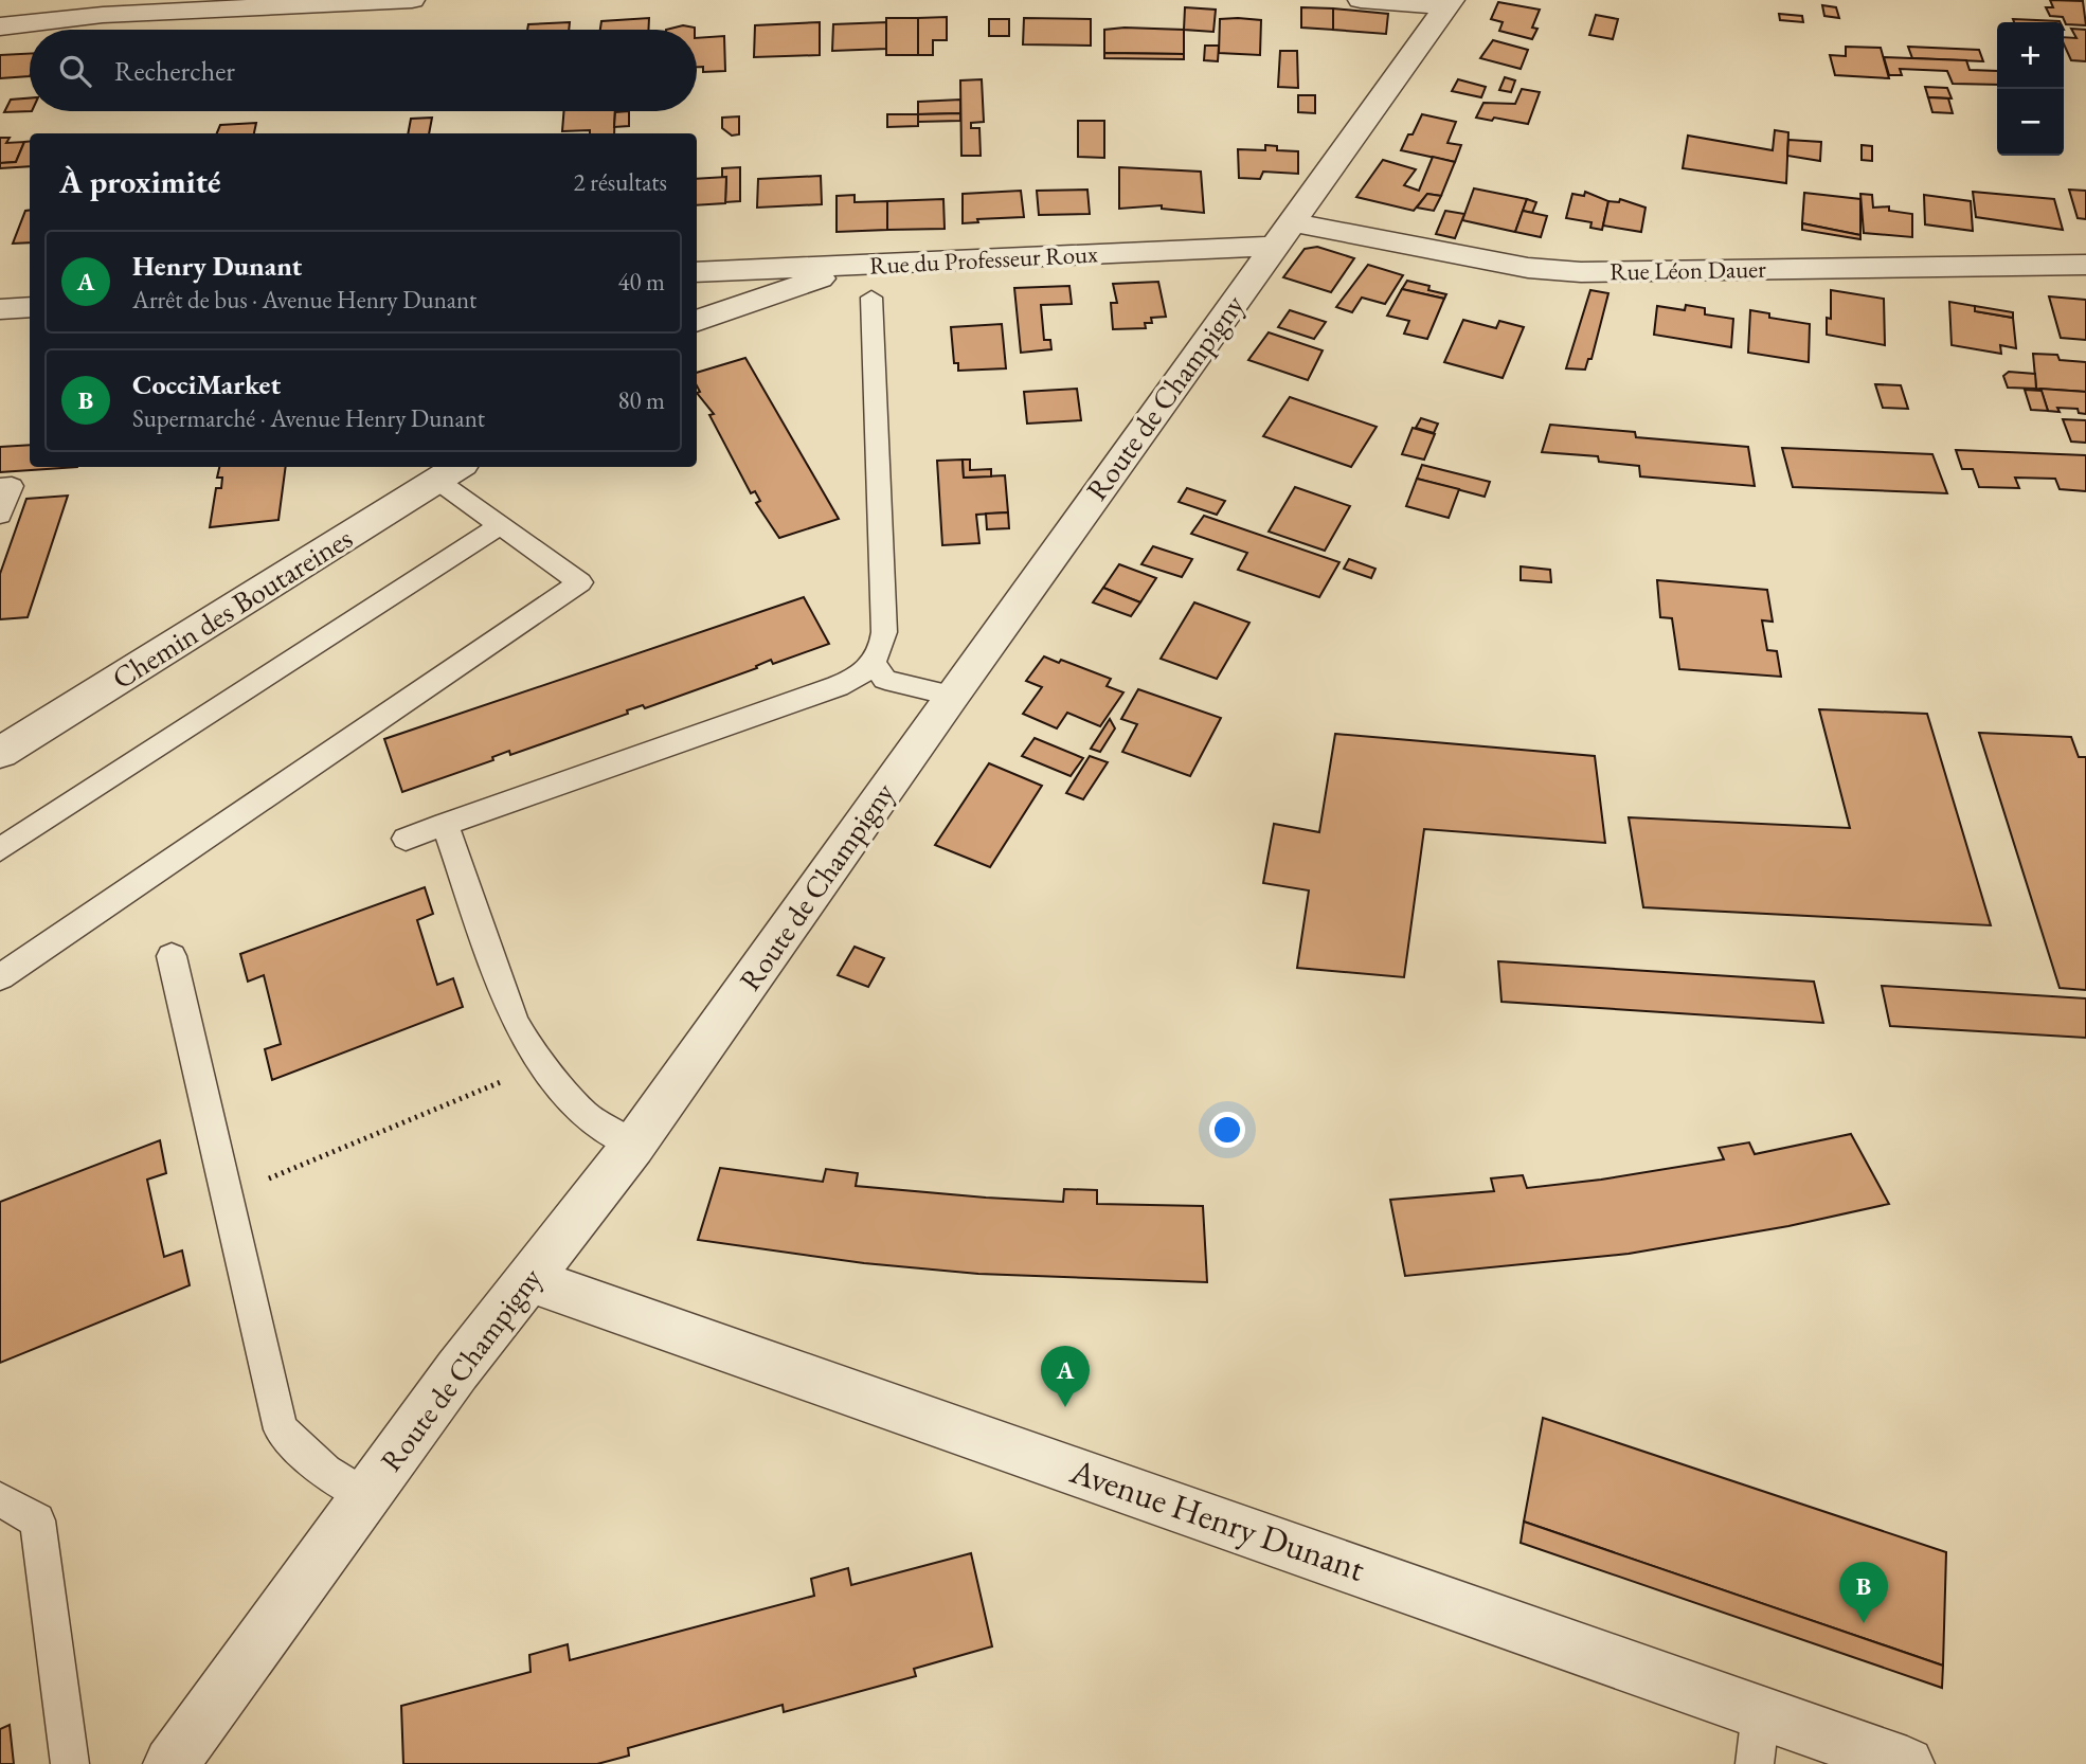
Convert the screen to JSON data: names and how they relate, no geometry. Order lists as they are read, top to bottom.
{
  "streets": {
    "street": [
      "Rue du Professeur Roux",
      "Rue Léon Dauer",
      "Route de Champigny",
      "Chemin des Boutareines",
      "Avenue Henry Dunant"
    ]
  },
  "crossings": [
    ["Rue du Professeur Roux", "Rue Léon Dauer"],
    ["Rue du Professeur Roux", "Route de Champigny"],
    ["Rue Léon Dauer", "Route de Champigny"],
    ["Route de Champigny", "Avenue Henry Dunant"]
  ],
  "page": {
    "map_buttons": ["+", "−"],
    "search": "Rechercher",
    "heading": ["À proximité", "2 résultats"],
    "list": [
      {
        "mark": "A",
        "name": "Henry Dunant",
        "note": "Arrêt de bus · Avenue Henry Dunant",
        "value": "40 m"
      },
      {
        "mark": "B",
        "name": "CocciMarket",
        "note": "Supermarché · Avenue Henry Dunant",
        "value": "80 m"
      }
    ],
    "pins": ["A", "B"]
  }
}
